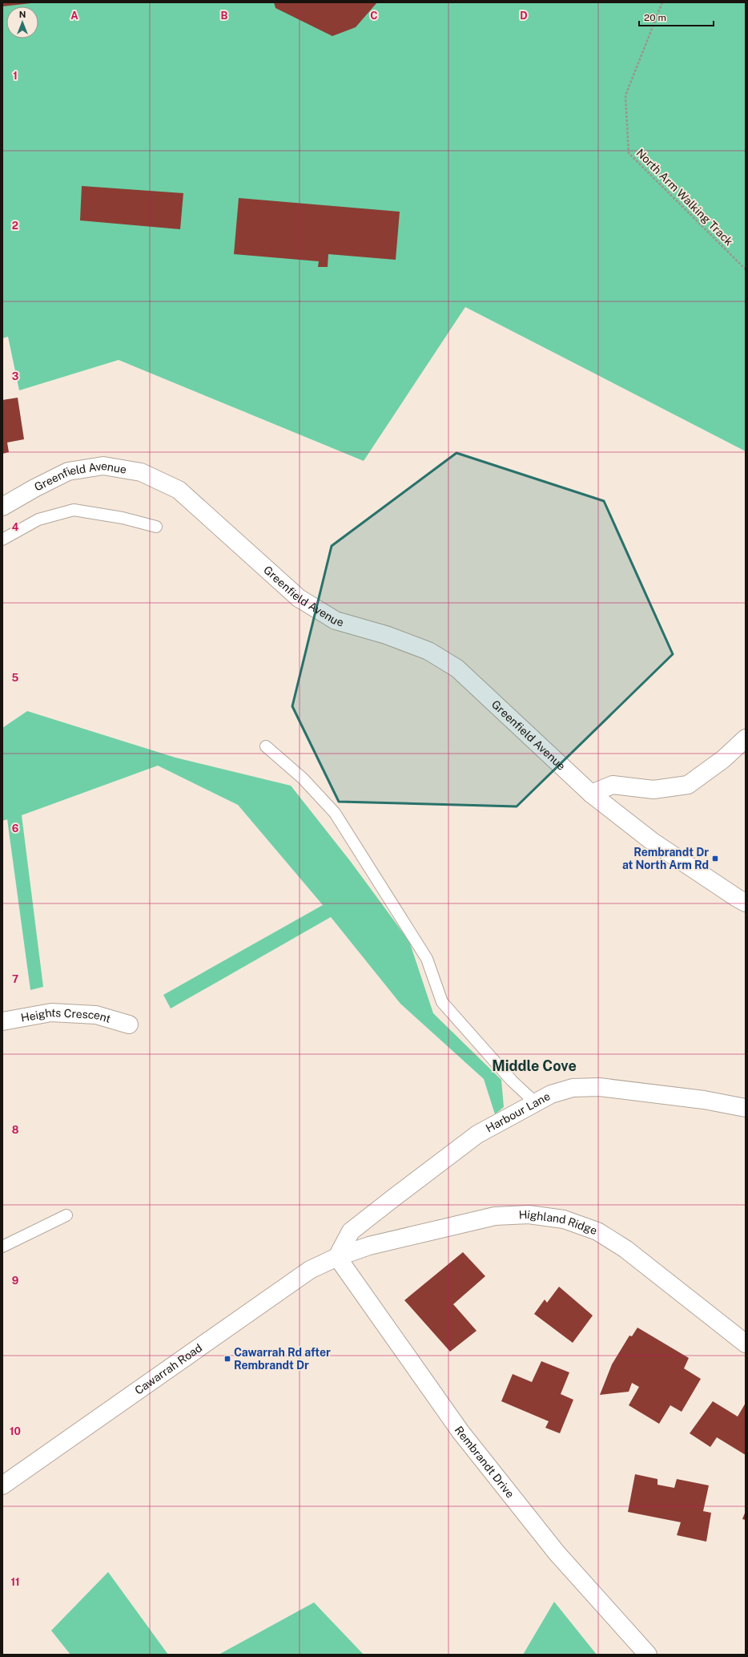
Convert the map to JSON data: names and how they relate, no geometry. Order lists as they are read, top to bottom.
{
  "streets": {
    "street": [
      "Greenfield Avenue",
      "Heights Crescent",
      "Harbour Lane",
      "Highland Ridge",
      "Cawarrah Road",
      "Rembrandt Drive"
    ],
    "path": ["North Arm Walking Track"]
  },
  "crossings": [
    ["Harbour Lane", "Highland Ridge"],
    ["Harbour Lane", "Cawarrah Road"],
    ["Harbour Lane", "Rembrandt Drive"],
    ["Highland Ridge", "Cawarrah Road"],
    ["Highland Ridge", "Rembrandt Drive"],
    ["Cawarrah Road", "Rembrandt Drive"]
  ],
  "districts": ["Middle Cove"],
  "places": {
    "transit": ["Rembrandt Dr at North Arm Rd", "Cawarrah Rd after Rembrandt Dr"]
  },
  "scale_bar": "20 m",
  "north": "top",
  "grid": {
    "columns": [
      "A",
      "B",
      "C",
      "D"
    ],
    "rows": [
      "1",
      "2",
      "3",
      "4",
      "5",
      "6",
      "7",
      "8",
      "9",
      "10",
      "11"
    ]
  }
}
